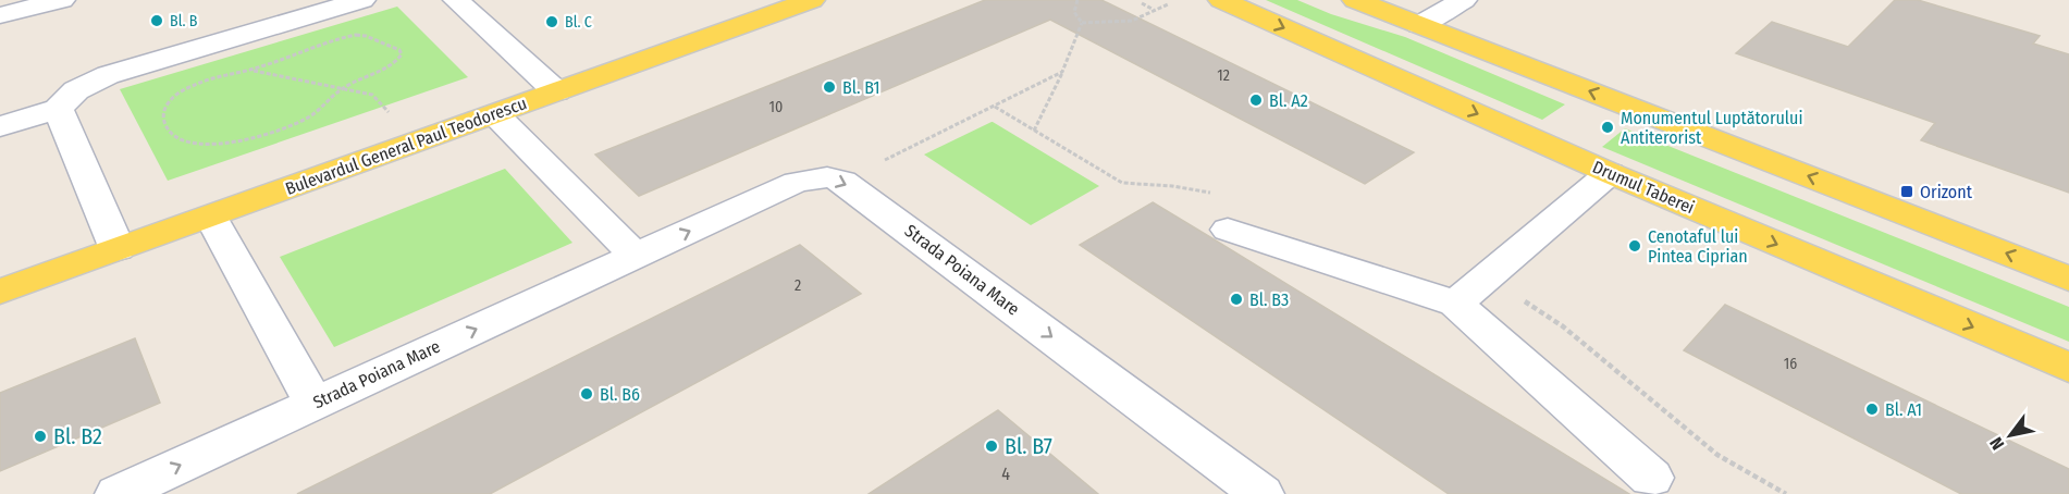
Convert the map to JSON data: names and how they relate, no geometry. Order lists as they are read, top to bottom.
{
  "streets": {
    "main road": ["Bulevardul General Paul Teodorescu", "Drumul Taberei"],
    "street": ["Strada Poiana Mare"]
  },
  "one_way": ["Strada Poiana Mare"],
  "places": {
    "other": [
      "Bl. B",
      "Bl. C",
      "Bl. B1",
      "Bl. A2",
      "Monumentul Luptătorului Antiterorist",
      "Cenotaful lui Pintea Ciprian",
      "Bl. B3",
      "Bl. B6",
      "Bl. A1",
      "Bl. B2",
      "Bl. B7"
    ],
    "transit": ["Orizont"]
  },
  "house_numbers": [
    "12",
    "10",
    "2",
    "16",
    "4"
  ],
  "north": "bottom left"
}
